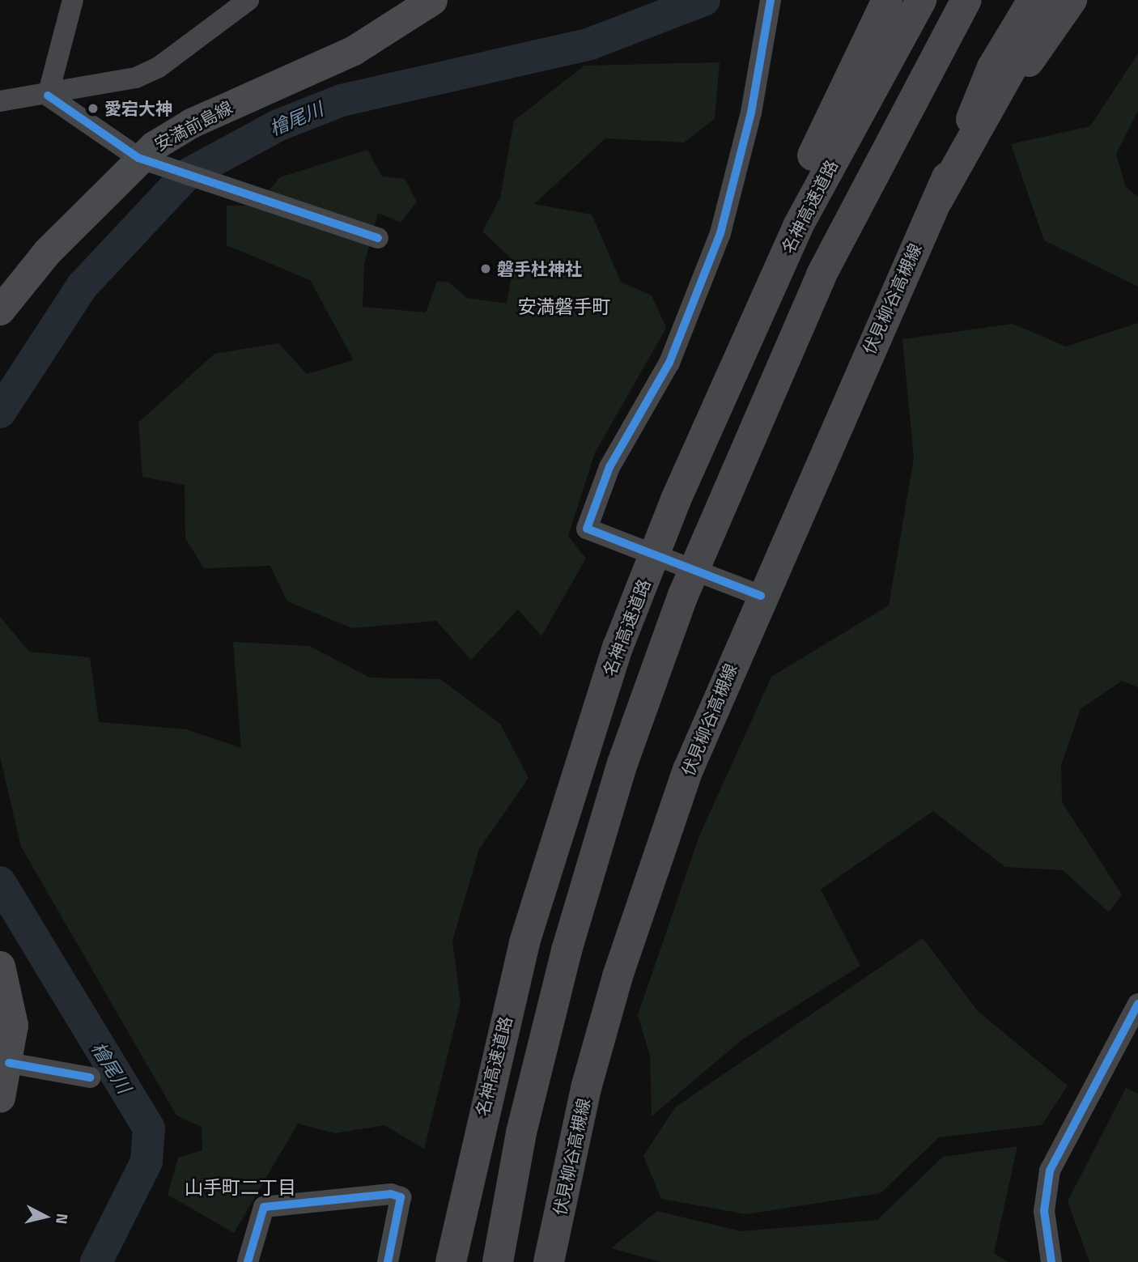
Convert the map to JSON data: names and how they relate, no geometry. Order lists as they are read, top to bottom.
{
  "streets": {
    "highway": ["名神高速道路"],
    "main road": ["安満前島線", "伏見柳谷高槻線"]
  },
  "districts": ["安満磐手町", "山手町二丁目"],
  "water": ["檜尾川"],
  "places": ["愛宕大神", "磐手杜神社"],
  "north": "right"
}
